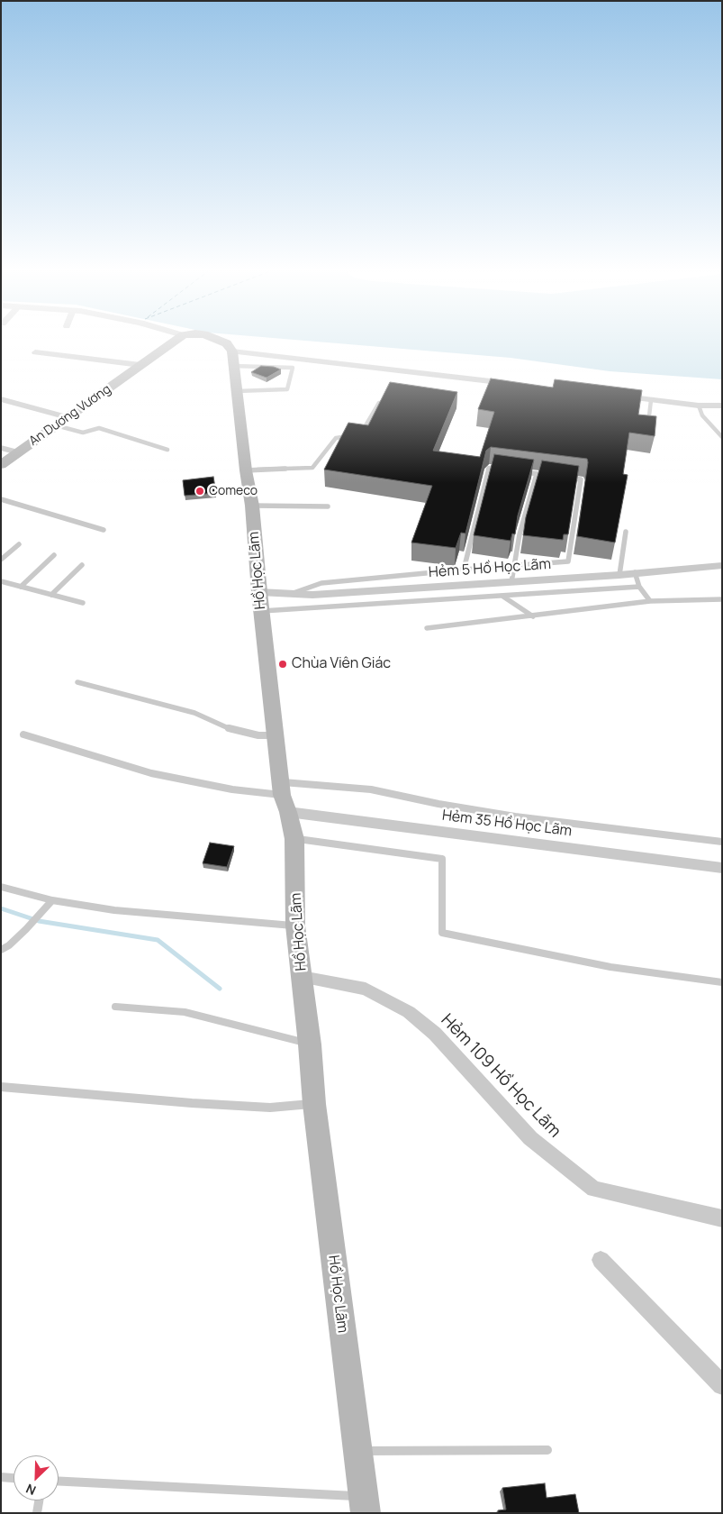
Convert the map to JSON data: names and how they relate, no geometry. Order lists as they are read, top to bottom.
{
  "streets": {
    "main road": ["An Dương Vương", "Hồ Học Lãm"],
    "street": ["Hẻm 5 Hồ Học Lãm", "Hẻm 35 Hồ Học Lãm", "Hẻm 109 Hồ Học Lãm"]
  },
  "crossings": [
    ["Hẻm 5 Hồ Học Lãm", "Hồ Học Lãm"],
    ["Hồ Học Lãm", "Hẻm 35 Hồ Học Lãm"],
    ["Hồ Học Lãm", "Hẻm 109 Hồ Học Lãm"]
  ],
  "places": ["Comeco", "Chùa Viên Giác"],
  "north": "bottom left"
}
